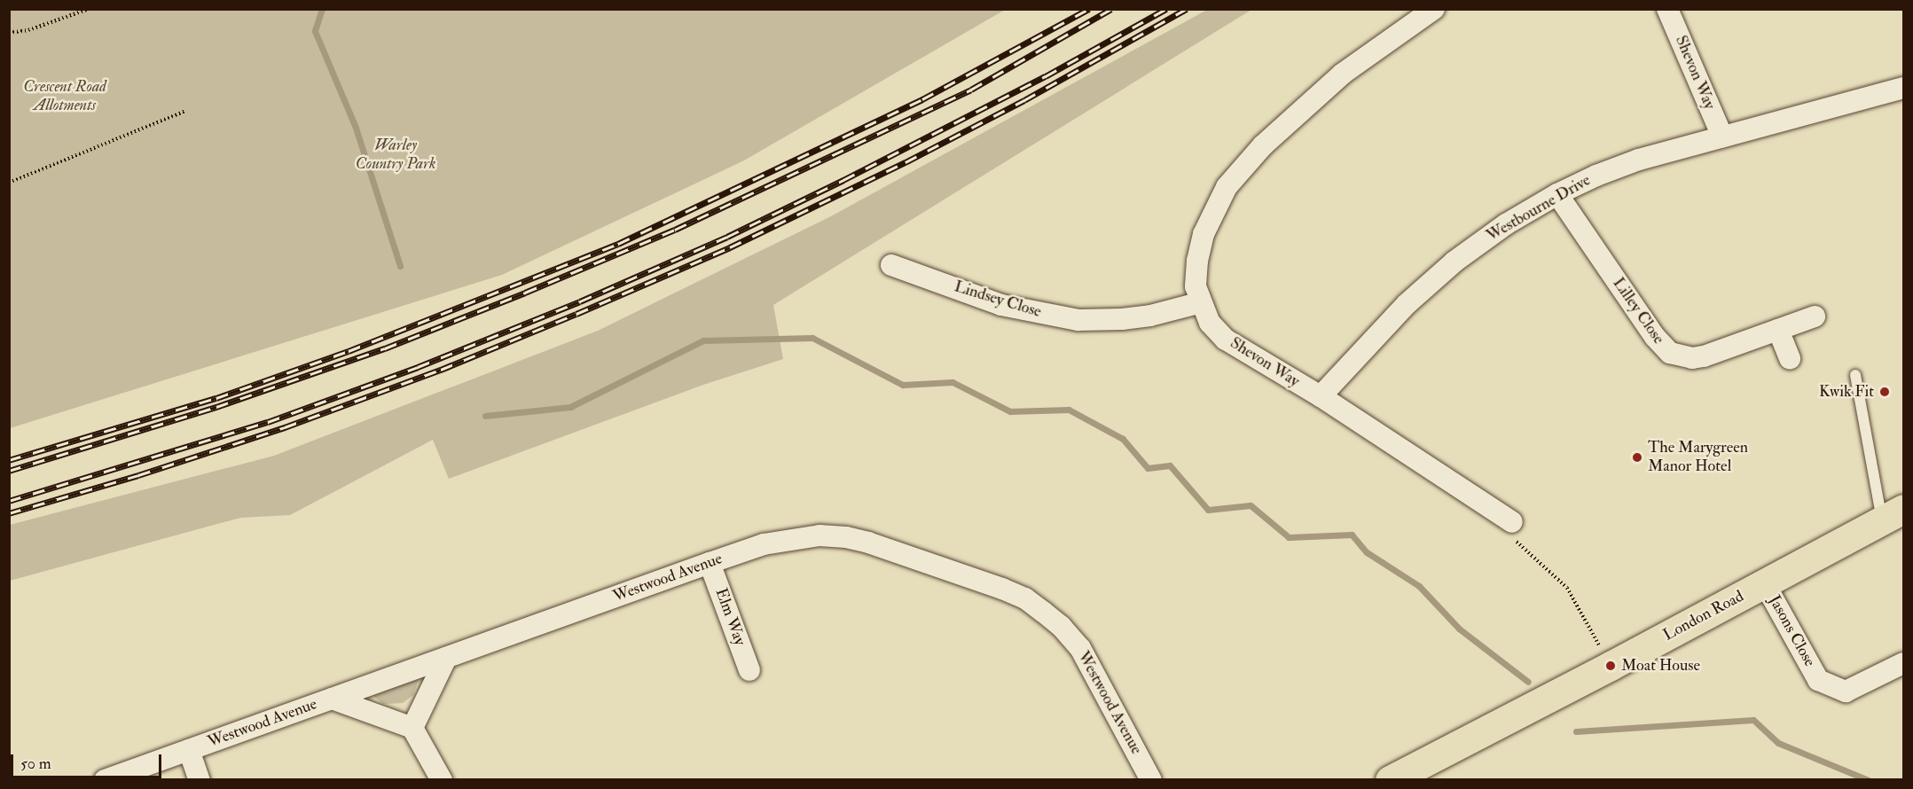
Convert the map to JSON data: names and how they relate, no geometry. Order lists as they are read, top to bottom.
{
  "streets": {
    "main road": ["London Road"],
    "street": [
      "Shevon Way",
      "Westbourne Drive",
      "Lindsey Close",
      "Lilley Close",
      "Westwood Avenue",
      "Elm Way",
      "Jasons Close"
    ]
  },
  "crossings": [
    ["Shevon Way", "Westbourne Drive"],
    ["Shevon Way", "Lindsey Close"],
    ["Westbourne Drive", "Lilley Close"],
    ["Westwood Avenue", "Elm Way"],
    ["London Road", "Jasons Close"]
  ],
  "parks": ["Crescent Road Allotments", "Warley Country Park"],
  "places": ["Kwik Fit", "The Marygreen Manor Hotel", "Moat House"],
  "scale_bar": "50 m"
}
